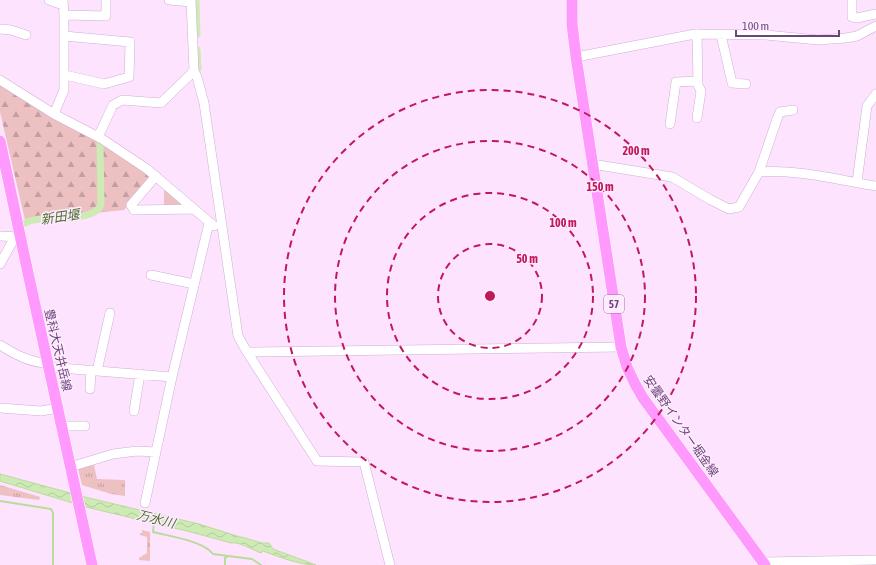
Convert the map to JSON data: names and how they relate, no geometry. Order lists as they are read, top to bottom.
{
  "streets": {
    "main road": ["57", "豊科大天井岳線", "安曇野インター堀金線"]
  },
  "water": ["新田堰", "万水川"],
  "scale_bar": "100 m",
  "rings": [
    "200 m",
    "150 m",
    "100 m",
    "50 m"
  ]
}
